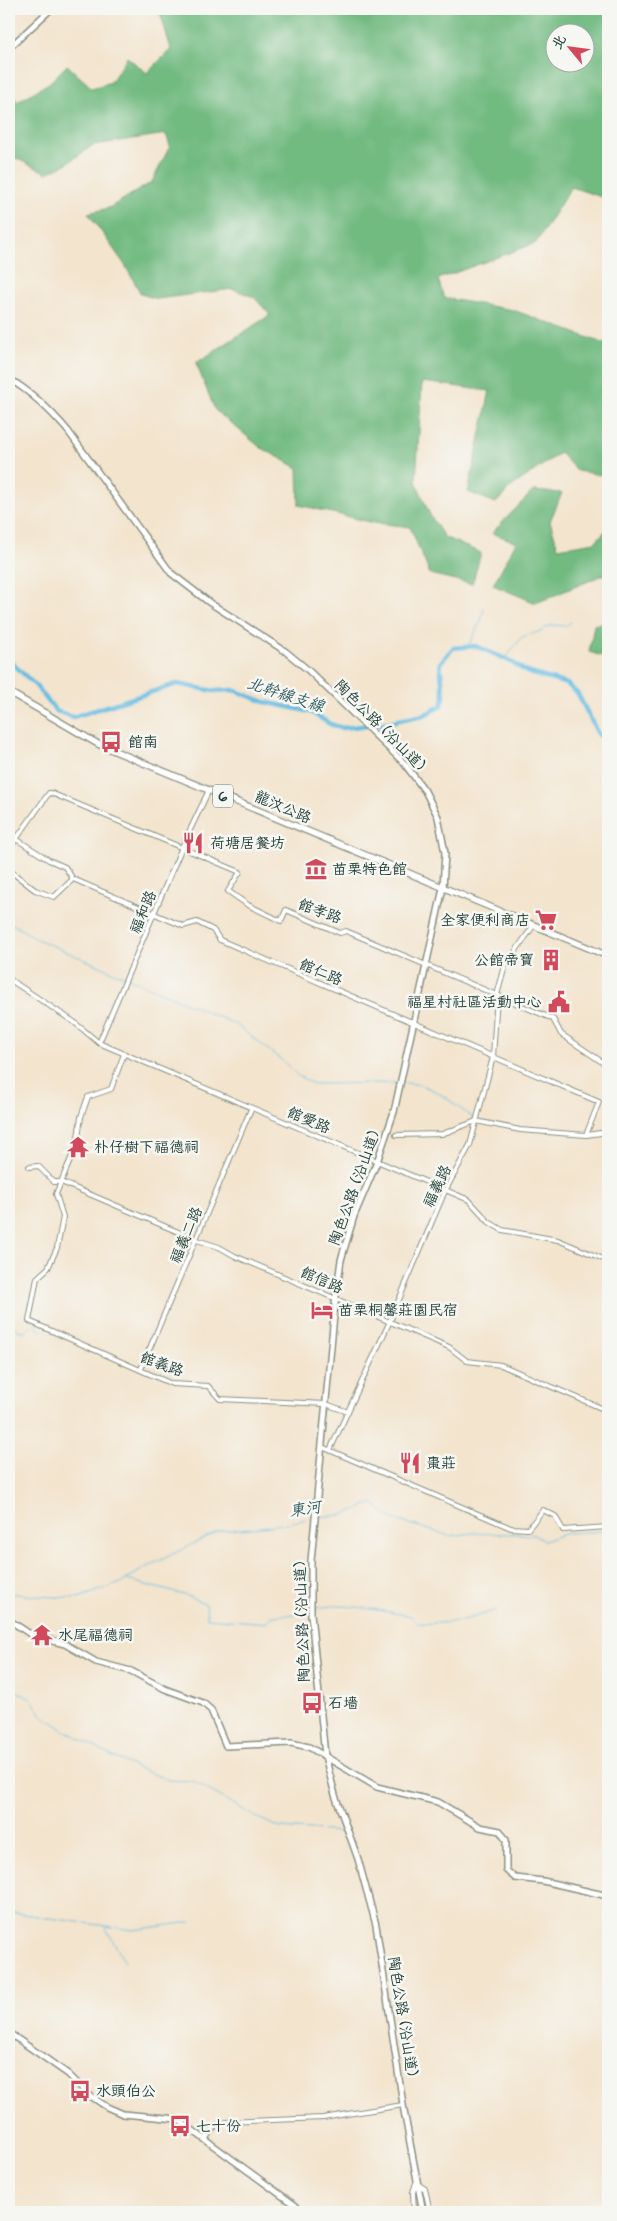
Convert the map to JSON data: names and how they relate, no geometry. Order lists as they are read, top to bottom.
{
  "streets": {
    "main road": ["陶色公路 (沿山道)", "6", "龍汶公路"],
    "street": [
      "館孝路",
      "福和路",
      "館仁路",
      "館愛路",
      "福義路",
      "福義二路",
      "館信路",
      "館義路"
    ]
  },
  "crossings": [
    ["陶色公路 (沿山道)", "6"],
    ["陶色公路 (沿山道)", "龍汶公路"],
    ["陶色公路 (沿山道)", "館孝路"],
    ["陶色公路 (沿山道)", "館仁路"],
    ["陶色公路 (沿山道)", "館愛路"],
    ["陶色公路 (沿山道)", "館信路"],
    ["陶色公路 (沿山道)", "館義路"],
    ["6", "龍汶公路"],
    ["6", "福義路"],
    ["龍汶公路", "福和路"],
    ["館孝路", "福和路"],
    ["館孝路", "館仁路"],
    ["館孝路", "福義路"],
    ["福和路", "館仁路"],
    ["福和路", "館愛路"],
    ["館仁路", "福義路"],
    ["館愛路", "福義路"],
    ["館愛路", "福義二路"],
    ["福義路", "館信路"],
    ["福義路", "館義路"],
    ["福義二路", "館信路"],
    ["福義二路", "館義路"],
    ["館信路", "館義路"]
  ],
  "water": ["北幹線支線", "東河"],
  "places": {
    "bus stop": [
      "館南",
      "石墻",
      "水頭伯公",
      "七十份"
    ],
    "restaurant": ["荷塘居餐坊", "棗莊"],
    "museum": ["苗栗特色館"],
    "supermarket": ["全家便利商店"],
    "building": ["公館帝寶"],
    "public building": ["福星村社區活動中心"],
    "temple": ["朴仔樹下福德祠", "水尾福德祠"],
    "hotel": ["苗栗桐馨莊園民宿"]
  },
  "north": "top left"
}
